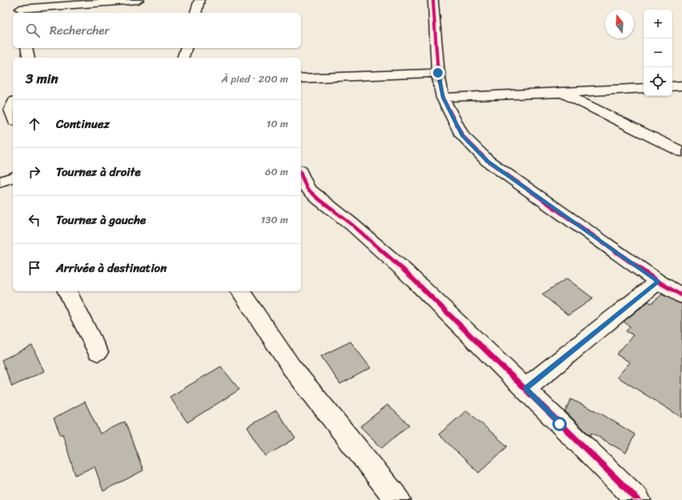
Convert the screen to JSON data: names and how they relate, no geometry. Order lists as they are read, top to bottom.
{
  "north": "top",
  "page": {
    "map_buttons": ["+", "−"],
    "search": "Rechercher",
    "heading": ["3 min", "À pied · 200 m"],
    "list": [
      ["Continuez", "10 m"],
      ["Tournez à droite", "60 m"],
      ["Tournez à gauche", "130 m"],
      "Arrivée à destination"
    ]
  }
}
